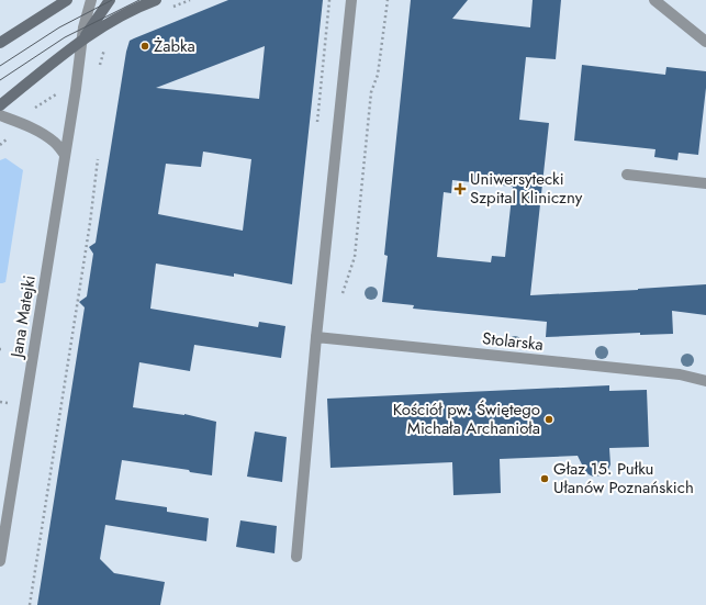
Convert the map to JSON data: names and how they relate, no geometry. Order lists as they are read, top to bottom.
{
  "streets": {
    "street": ["Jana Matejki", "Stolarska"]
  },
  "places": {
    "other": ["Żabka", "Kościół pw. Świętego Michała Archanioła", "Głaz 15. Pułku Ułanów Poznańskich"],
    "health": ["Uniwersytecki Szpital Kliniczny"]
  }
}
